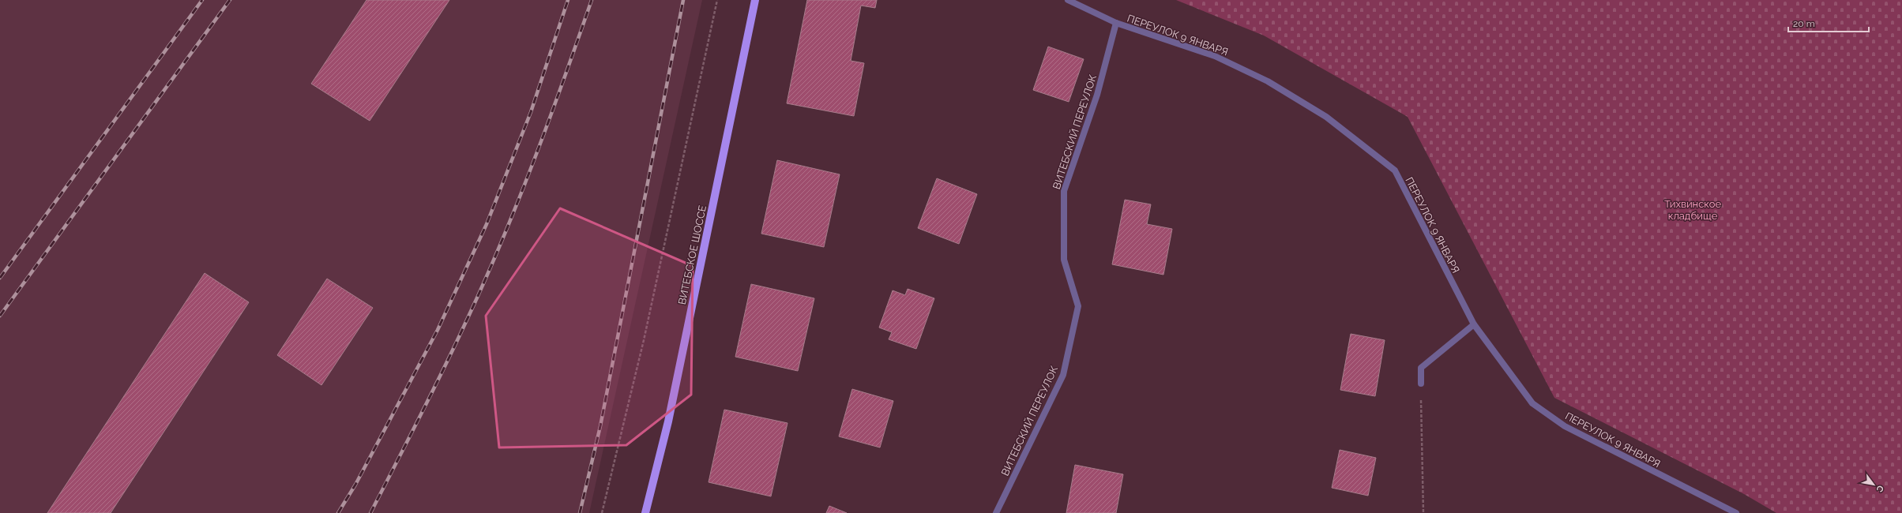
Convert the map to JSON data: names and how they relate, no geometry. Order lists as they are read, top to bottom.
{
  "streets": {
    "main road": ["ВИТЕБСКОЕ ШОССЕ"],
    "street": ["ПЕРЕУЛОК 9 ЯНВАРЯ", "ВИТЕБСКИЙ ПЕРЕУЛОК"]
  },
  "crossings": [
    ["ПЕРЕУЛОК 9 ЯНВАРЯ", "ВИТЕБСКИЙ ПЕРЕУЛОК"]
  ],
  "parks": ["Тихвинское кладбище"],
  "scale_bar": "20 m",
  "north": "bottom right"
}
